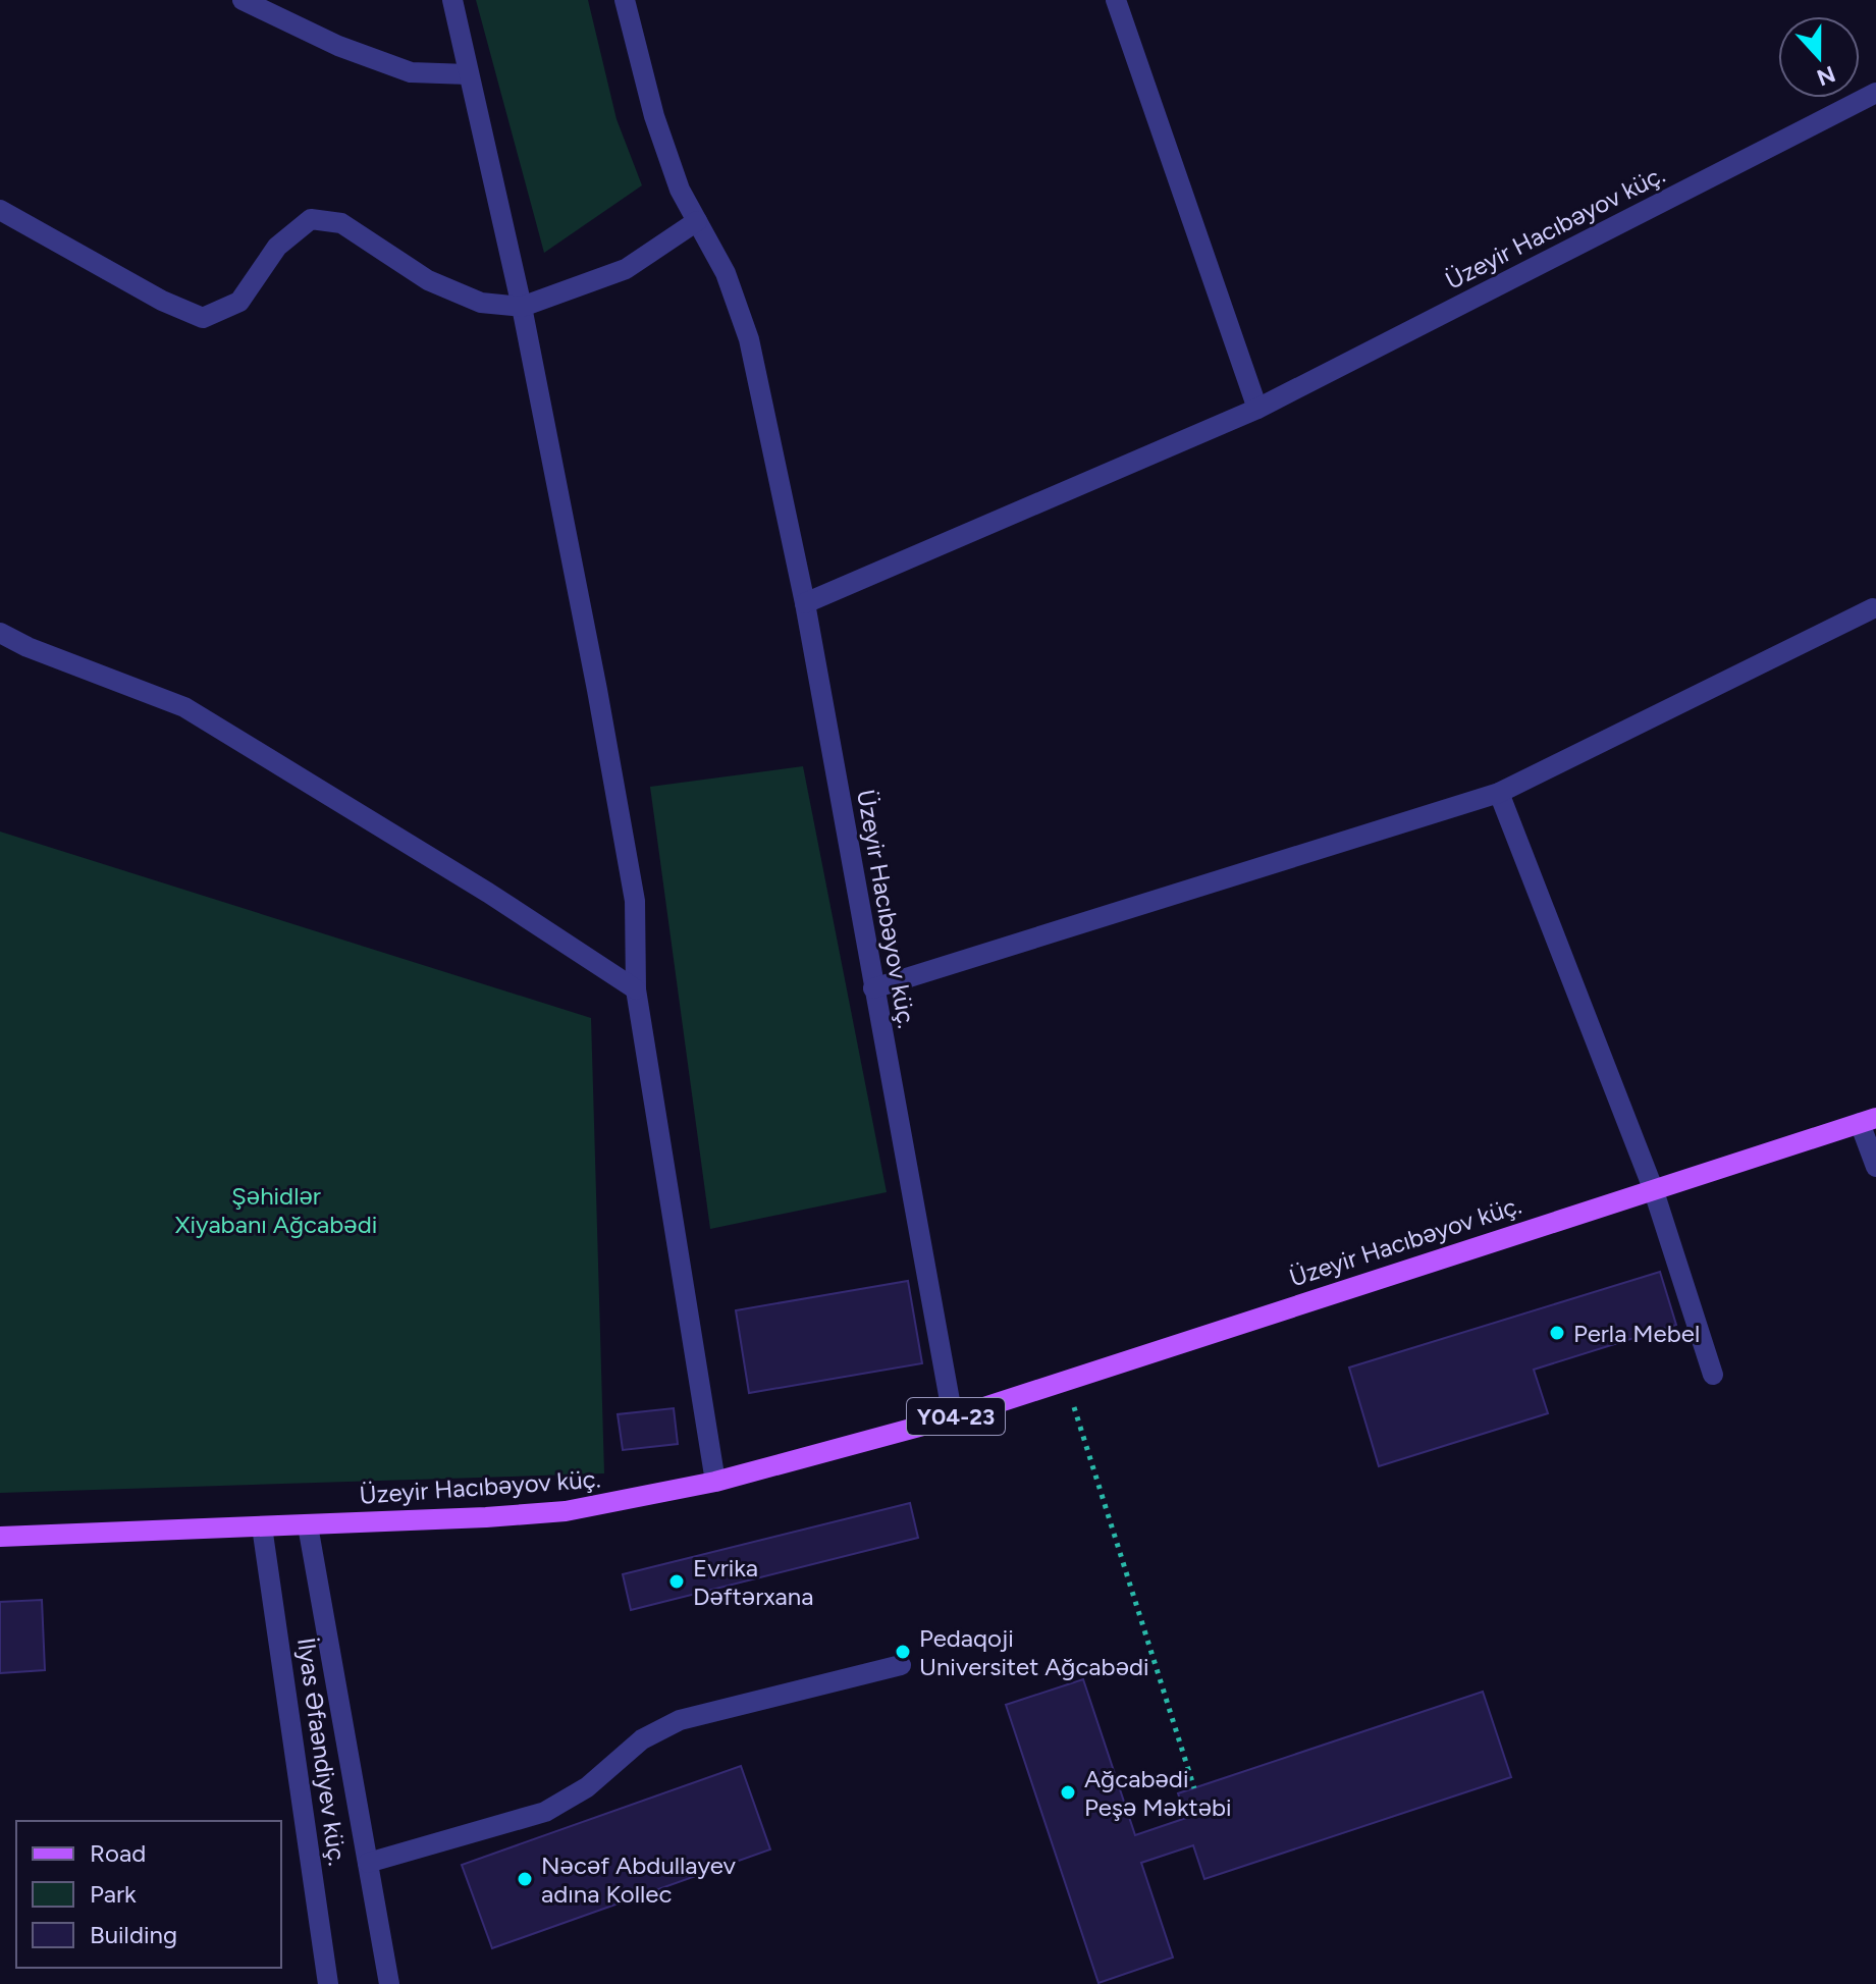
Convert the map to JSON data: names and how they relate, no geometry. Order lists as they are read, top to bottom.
{
  "streets": {
    "main road": ["Üzeyir Hacıbəyov küç.", "Y04-23"],
    "street": ["İlyas Əfaəndiyev küç."]
  },
  "crossings": [
    ["Üzeyir Hacıbəyov küç.", "İlyas Əfaəndiyev küç."]
  ],
  "parks": ["Şəhidlər Xiyabanı Ağcabədi"],
  "places": [
    "Perla Mebel",
    "Evrika Dəftərxana",
    "Pedaqoji Universitet Ağcabədi",
    "Ağcabədi Peşə Məktəbi",
    "Nəcəf Abdullayev adına Kollec"
  ],
  "legend": ["Road", "Park", "Building"],
  "north": "bottom"
}
